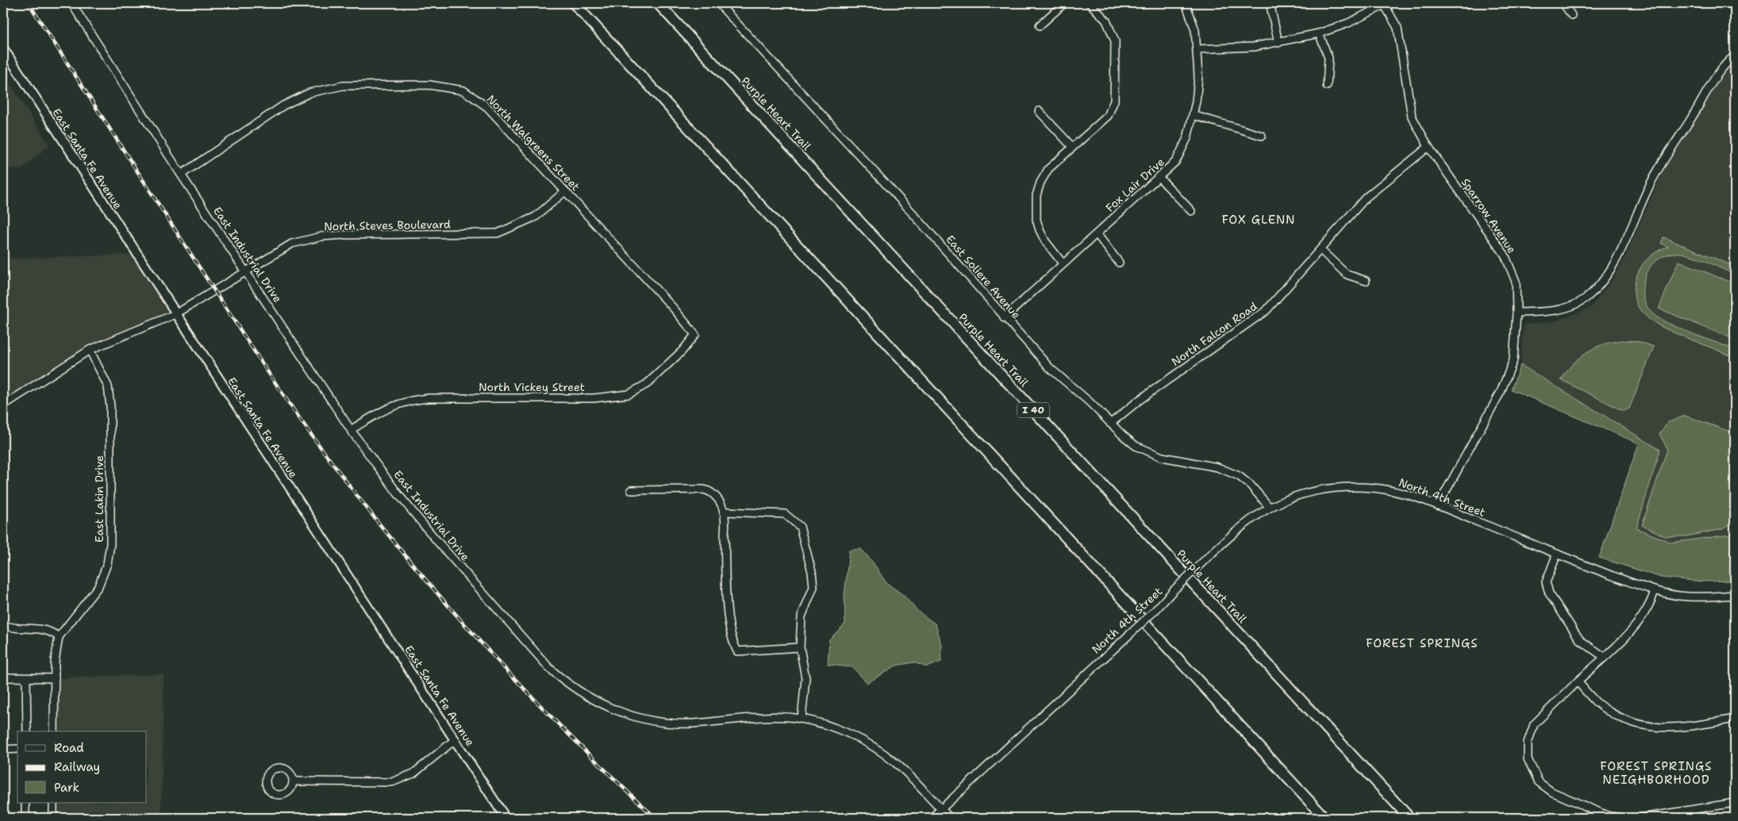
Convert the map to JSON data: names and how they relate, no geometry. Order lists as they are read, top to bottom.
{
  "streets": {
    "highway": ["Purple Heart Trail", "I 40"],
    "main road": ["East Santa Fe Avenue"],
    "street": [
      "North Walgreens Street",
      "Fox Lair Drive",
      "Sparrow Avenue",
      "North Steves Boulevard",
      "East Industrial Drive",
      "East Soliere Avenue",
      "North Falcon Road",
      "North Vickey Street",
      "North 4th Street",
      "East Lakin Drive"
    ]
  },
  "crossings": [
    ["North Walgreens Street", "North Steves Boulevard"],
    ["North Walgreens Street", "East Industrial Drive"],
    ["North Walgreens Street", "North Vickey Street"],
    ["East Santa Fe Avenue", "North Steves Boulevard"],
    ["Fox Lair Drive", "East Soliere Avenue"],
    ["Sparrow Avenue", "North Falcon Road"],
    ["Sparrow Avenue", "North 4th Street"],
    ["North Steves Boulevard", "East Industrial Drive"],
    ["North Steves Boulevard", "East Lakin Drive"],
    ["East Industrial Drive", "North Vickey Street"],
    ["East Industrial Drive", "North 4th Street"],
    ["East Soliere Avenue", "North Falcon Road"],
    ["East Soliere Avenue", "North 4th Street"]
  ],
  "districts": ["FOX GLENN", "FOREST SPRINGS", "FOREST SPRINGS NEIGHBORHOOD"],
  "legend": ["Road", "Railway", "Park"]
}
